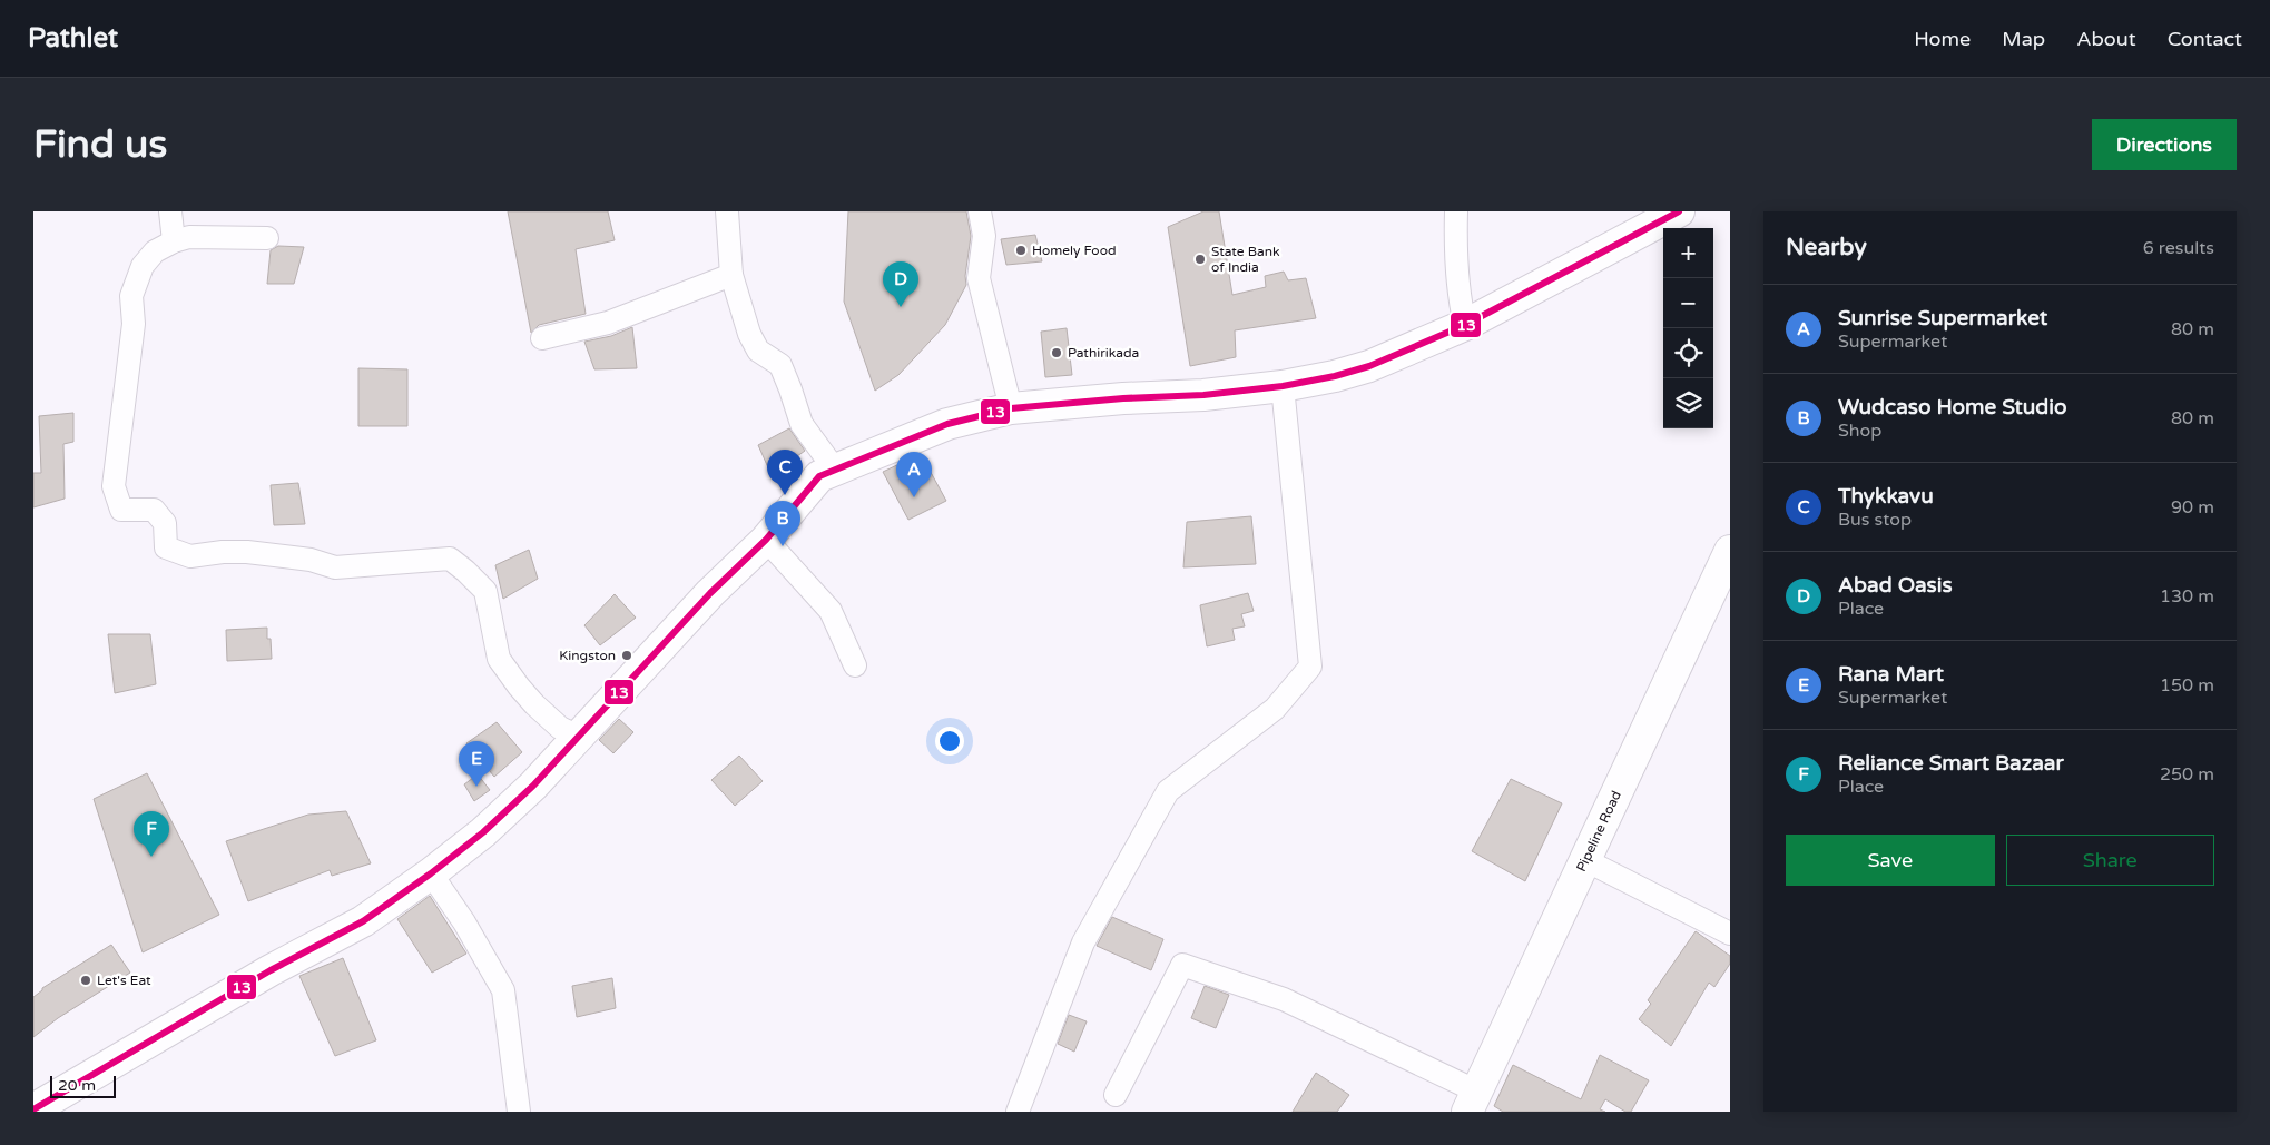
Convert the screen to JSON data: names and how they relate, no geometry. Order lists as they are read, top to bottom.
{
  "streets": {
    "main road": ["Pipeline Road"]
  },
  "places": [
    "Homely Food",
    "State Bank of India",
    "Pathirikada",
    "Kingston",
    "Let's Eat"
  ],
  "lines": ["transit line 13"],
  "scale_bar": "20 m",
  "page": {
    "header": "Pathlet",
    "nav": [
      "Home",
      "Map",
      "About",
      "Contact"
    ],
    "buttons": [
      "Directions",
      ["Save", "Share"]
    ],
    "title": "Find us",
    "heading": ["Nearby", "6 results"],
    "map_buttons": ["+", "−"],
    "pins": [
      "D",
      "C",
      "A",
      "B",
      "E",
      "F"
    ],
    "list": [
      {
        "mark": "A",
        "name": "Sunrise Supermarket",
        "note": "Supermarket",
        "value": "80 m"
      },
      {
        "mark": "B",
        "name": "Wudcaso Home Studio",
        "note": "Shop",
        "value": "80 m"
      },
      {
        "mark": "C",
        "name": "Thykkavu",
        "note": "Bus stop",
        "value": "90 m"
      },
      {
        "mark": "D",
        "name": "Abad Oasis",
        "note": "Place",
        "value": "130 m"
      },
      {
        "mark": "E",
        "name": "Rana Mart",
        "note": "Supermarket",
        "value": "150 m"
      },
      {
        "mark": "F",
        "name": "Reliance Smart Bazaar",
        "note": "Place",
        "value": "250 m"
      }
    ],
    "scale": "20 m"
  }
}
